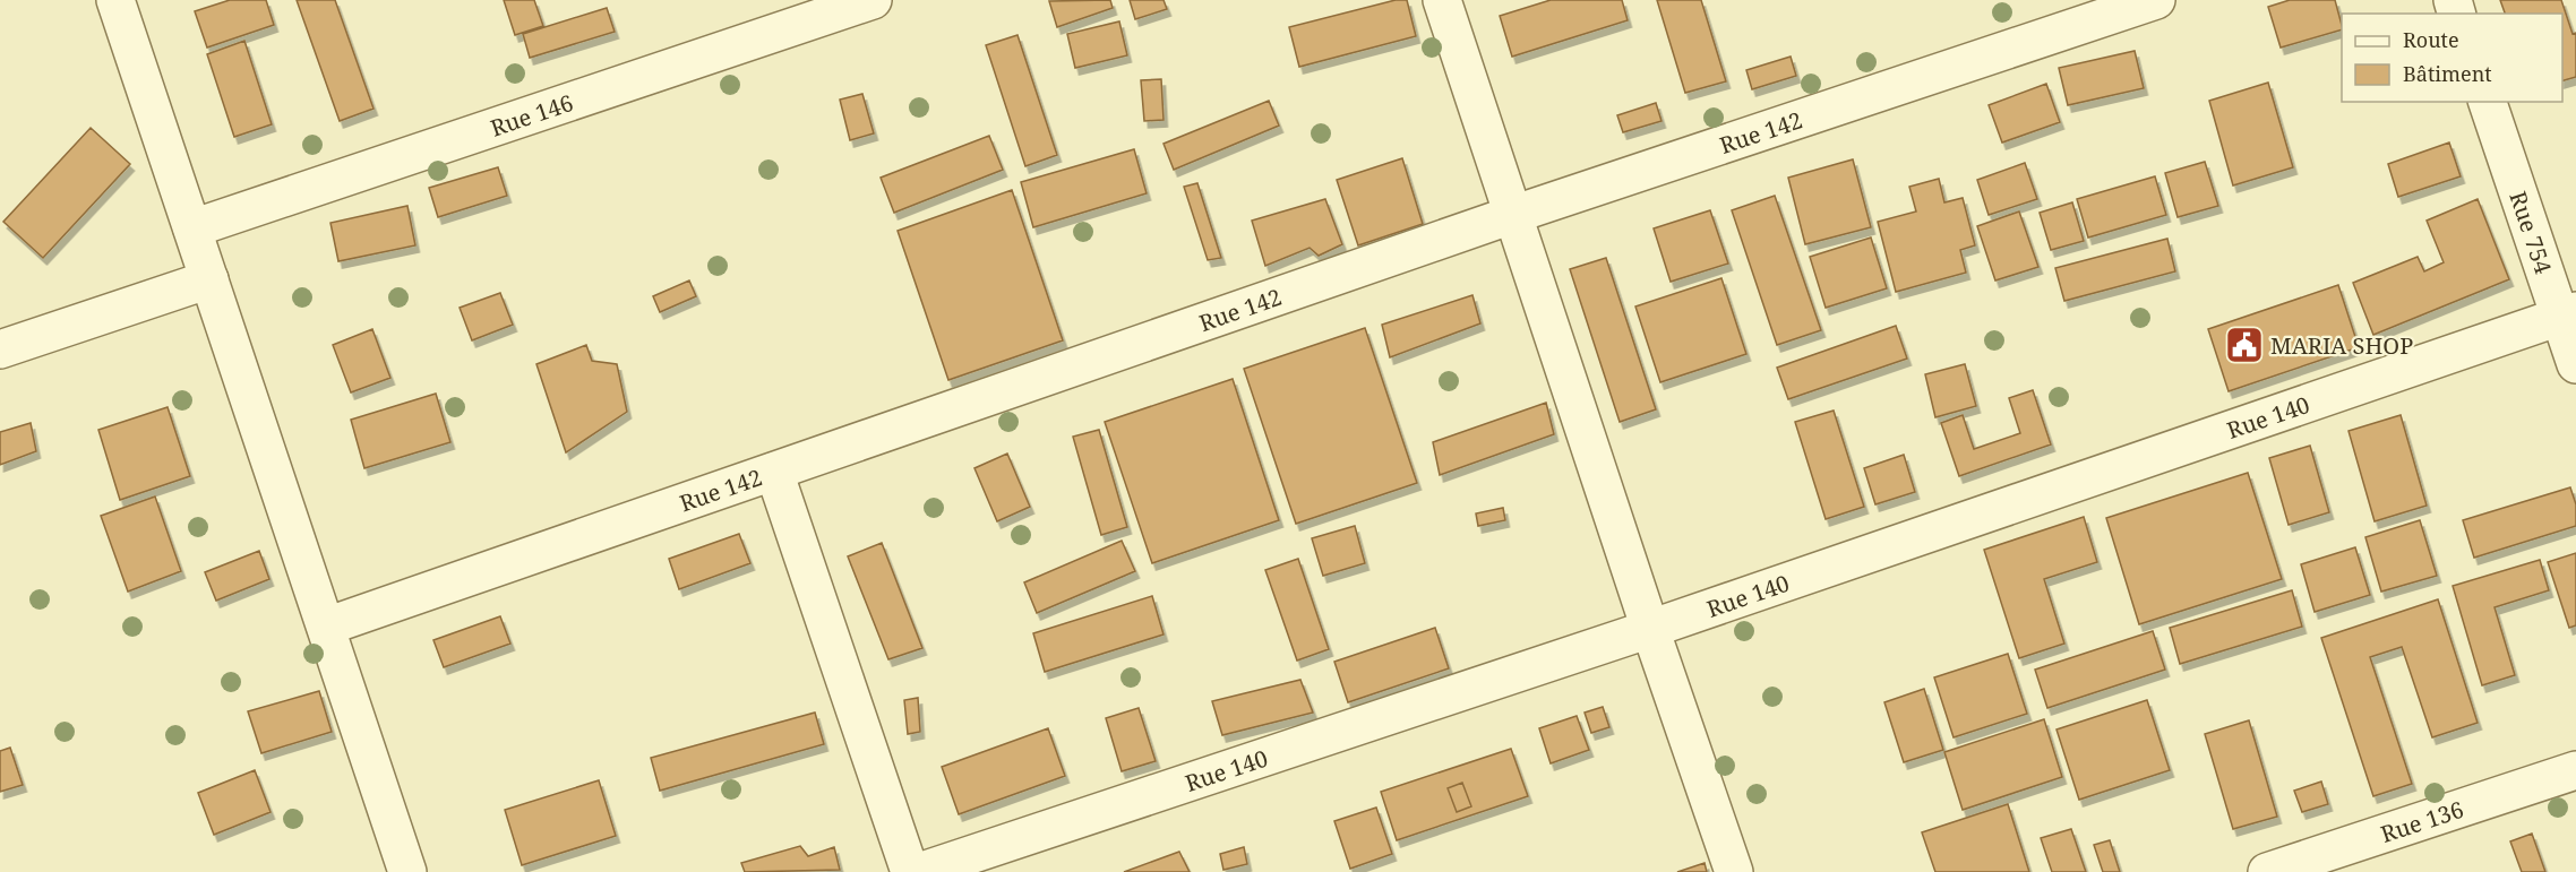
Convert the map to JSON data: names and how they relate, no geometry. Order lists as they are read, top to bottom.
{
  "streets": {
    "street": [
      "Rue 146",
      "Rue 142",
      "Rue 754",
      "Rue 140",
      "Rue 136"
    ]
  },
  "crossings": [
    ["Rue 754", "Rue 140"]
  ],
  "places": {
    "public building": ["MARIA SHOP"]
  },
  "legend": ["Route", "Bâtiment"]
}
